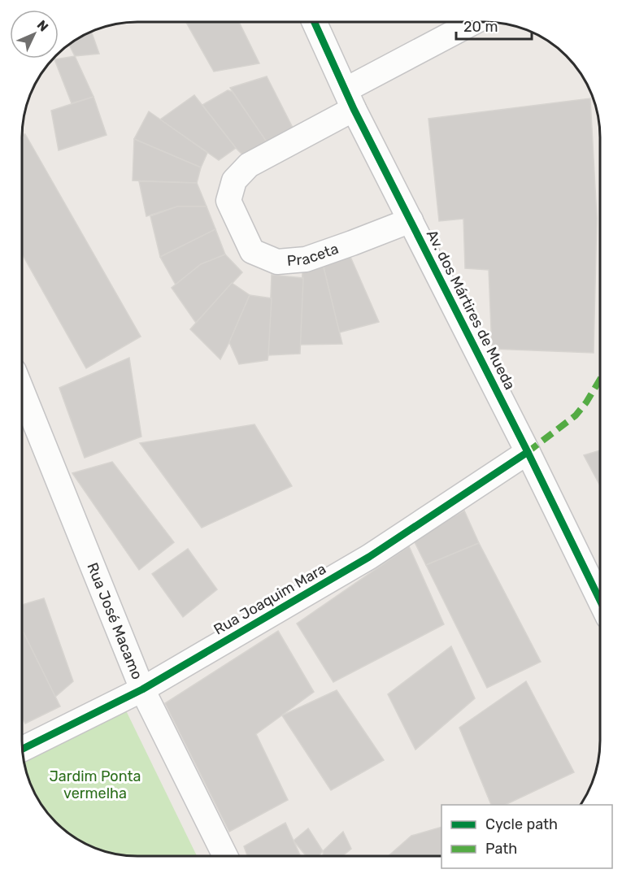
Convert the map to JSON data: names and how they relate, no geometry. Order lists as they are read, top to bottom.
{
  "streets": {
    "street": [
      "Praceta",
      "Av. dos Mártires de Mueda",
      "Rua Joaquim Mara",
      "Rua José Macamo"
    ]
  },
  "crossings": [
    ["Praceta", "Av. dos Mártires de Mueda"],
    ["Av. dos Mártires de Mueda", "Rua Joaquim Mara"],
    ["Rua Joaquim Mara", "Rua José Macamo"]
  ],
  "parks": ["Jardim Ponta vermelha"],
  "legend": ["Cycle path", "Path"],
  "scale_bar": "20 m",
  "north": "top right"
}
